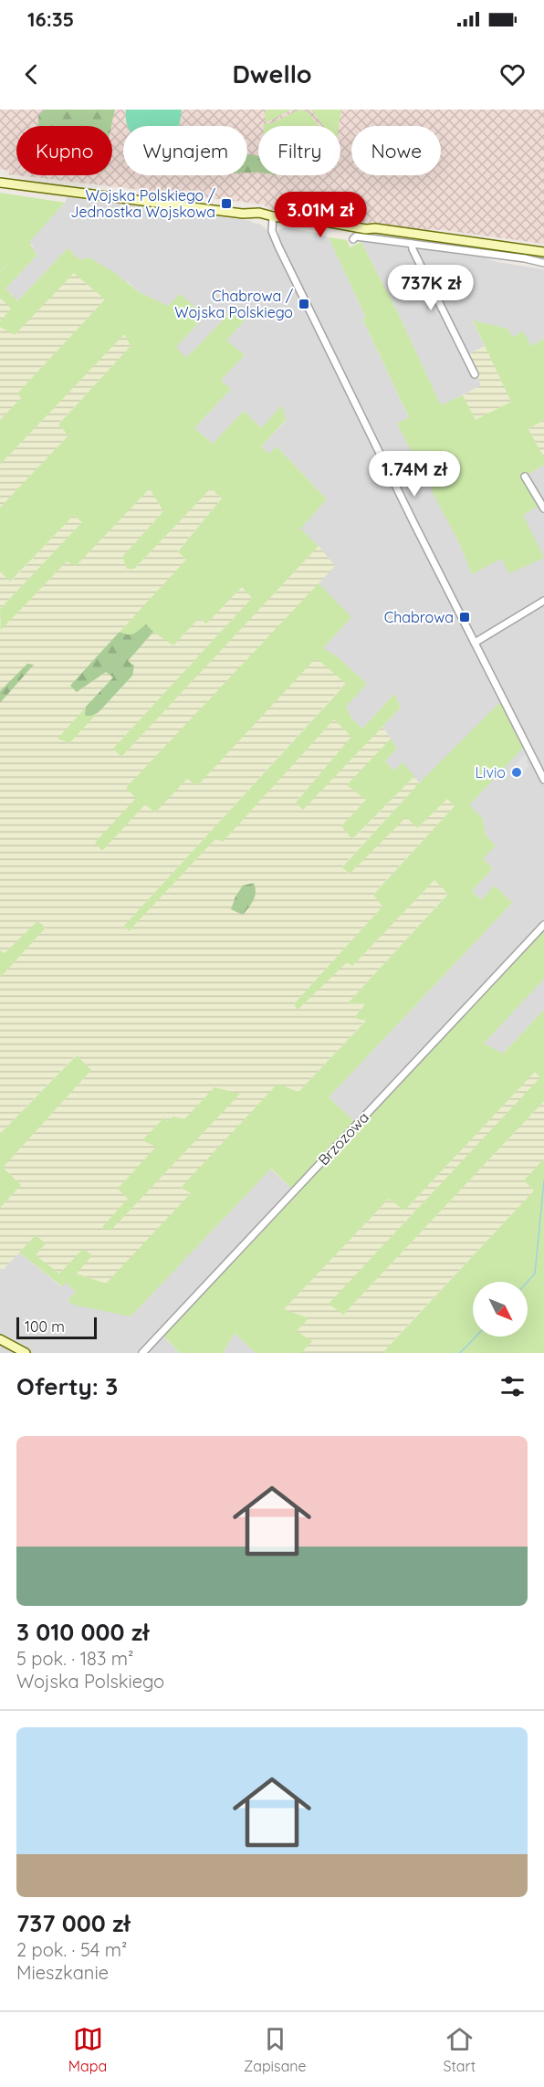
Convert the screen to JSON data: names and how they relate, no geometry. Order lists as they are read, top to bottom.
{
  "streets": {
    "street": ["Brzozowa"]
  },
  "places": {
    "transit": ["Wojska Polskiego / Jednostka Wojskowa", "Chabrowa / Wojska Polskiego", "Chabrowa"],
    "other": ["Livio"]
  },
  "scale_bar": "100 m",
  "north": "bottom right",
  "page": {
    "status": "16:35",
    "header": "Dwello",
    "chip": [
      "Kupno",
      "Wynajem",
      "Filtry",
      "Nowe"
    ],
    "price": ["3.01M zł", "737K zł", "1.74M zł"],
    "scale": "100 m",
    "heading": "Oferty: 3",
    "list": [
      {
        "name": "3 010 000 zł",
        "note": "5 pok. · 183 m² · Wojska Polskiego"
      },
      {
        "name": "737 000 zł",
        "note": "2 pok. · 54 m² · Mieszkanie"
      }
    ],
    "tabs": ["Mapa", "Zapisane", "Start"]
  }
}
